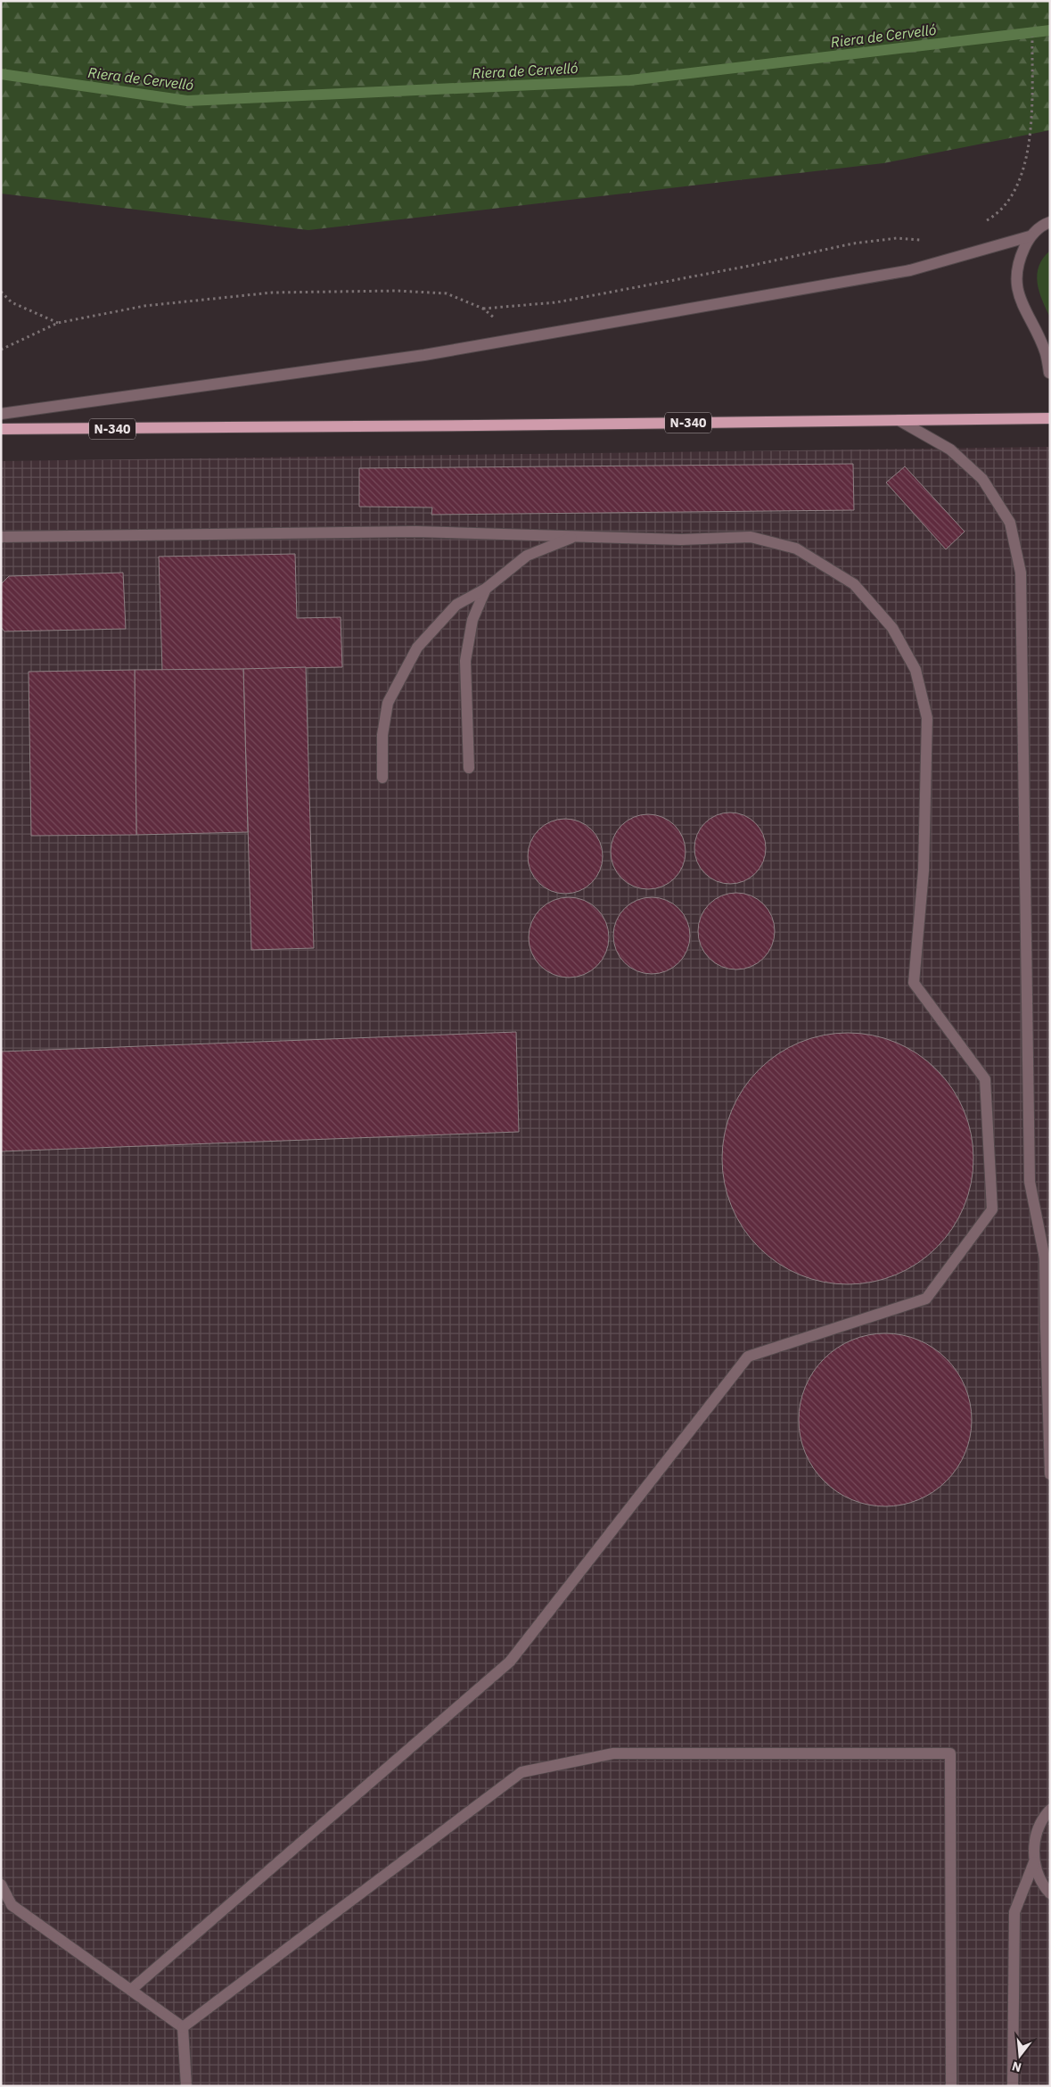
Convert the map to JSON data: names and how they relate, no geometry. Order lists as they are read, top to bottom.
{
  "streets": {
    "main road": ["N-340"]
  },
  "water": ["Riera de Cervelló"],
  "north": "bottom"
}
